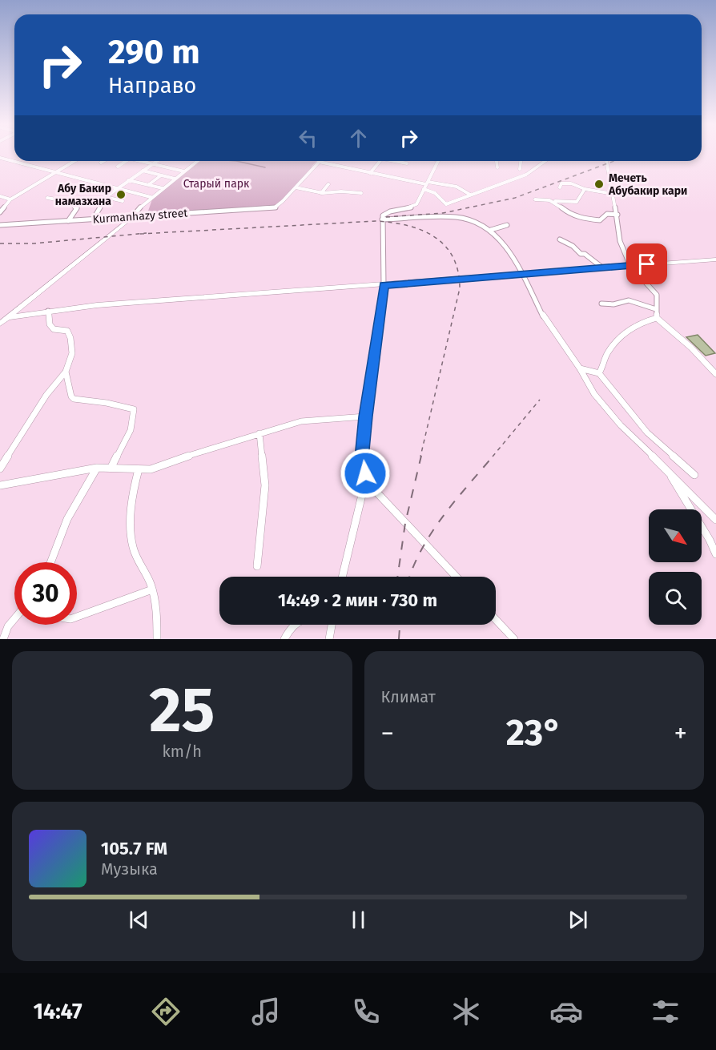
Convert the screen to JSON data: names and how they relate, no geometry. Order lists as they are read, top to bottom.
{
  "streets": {
    "street": ["Kurmanhazy street"]
  },
  "parks": ["Старый парк"],
  "places": ["Мечеть Абубакир кари", "Абу Бакир намазхана"],
  "north": "bottom right",
  "page": {
    "turn": ["290 m", "Направо"],
    "limit": "30",
    "trip": "14:49 · 2 мин · 730 m",
    "tile": [
      ["25", "km/h"],
      "Климат"
    ],
    "heat": ["−", "23°", "+"],
    "song": ["105.7 FM", "Музыка"],
    "tabs": "14:47"
  }
}
